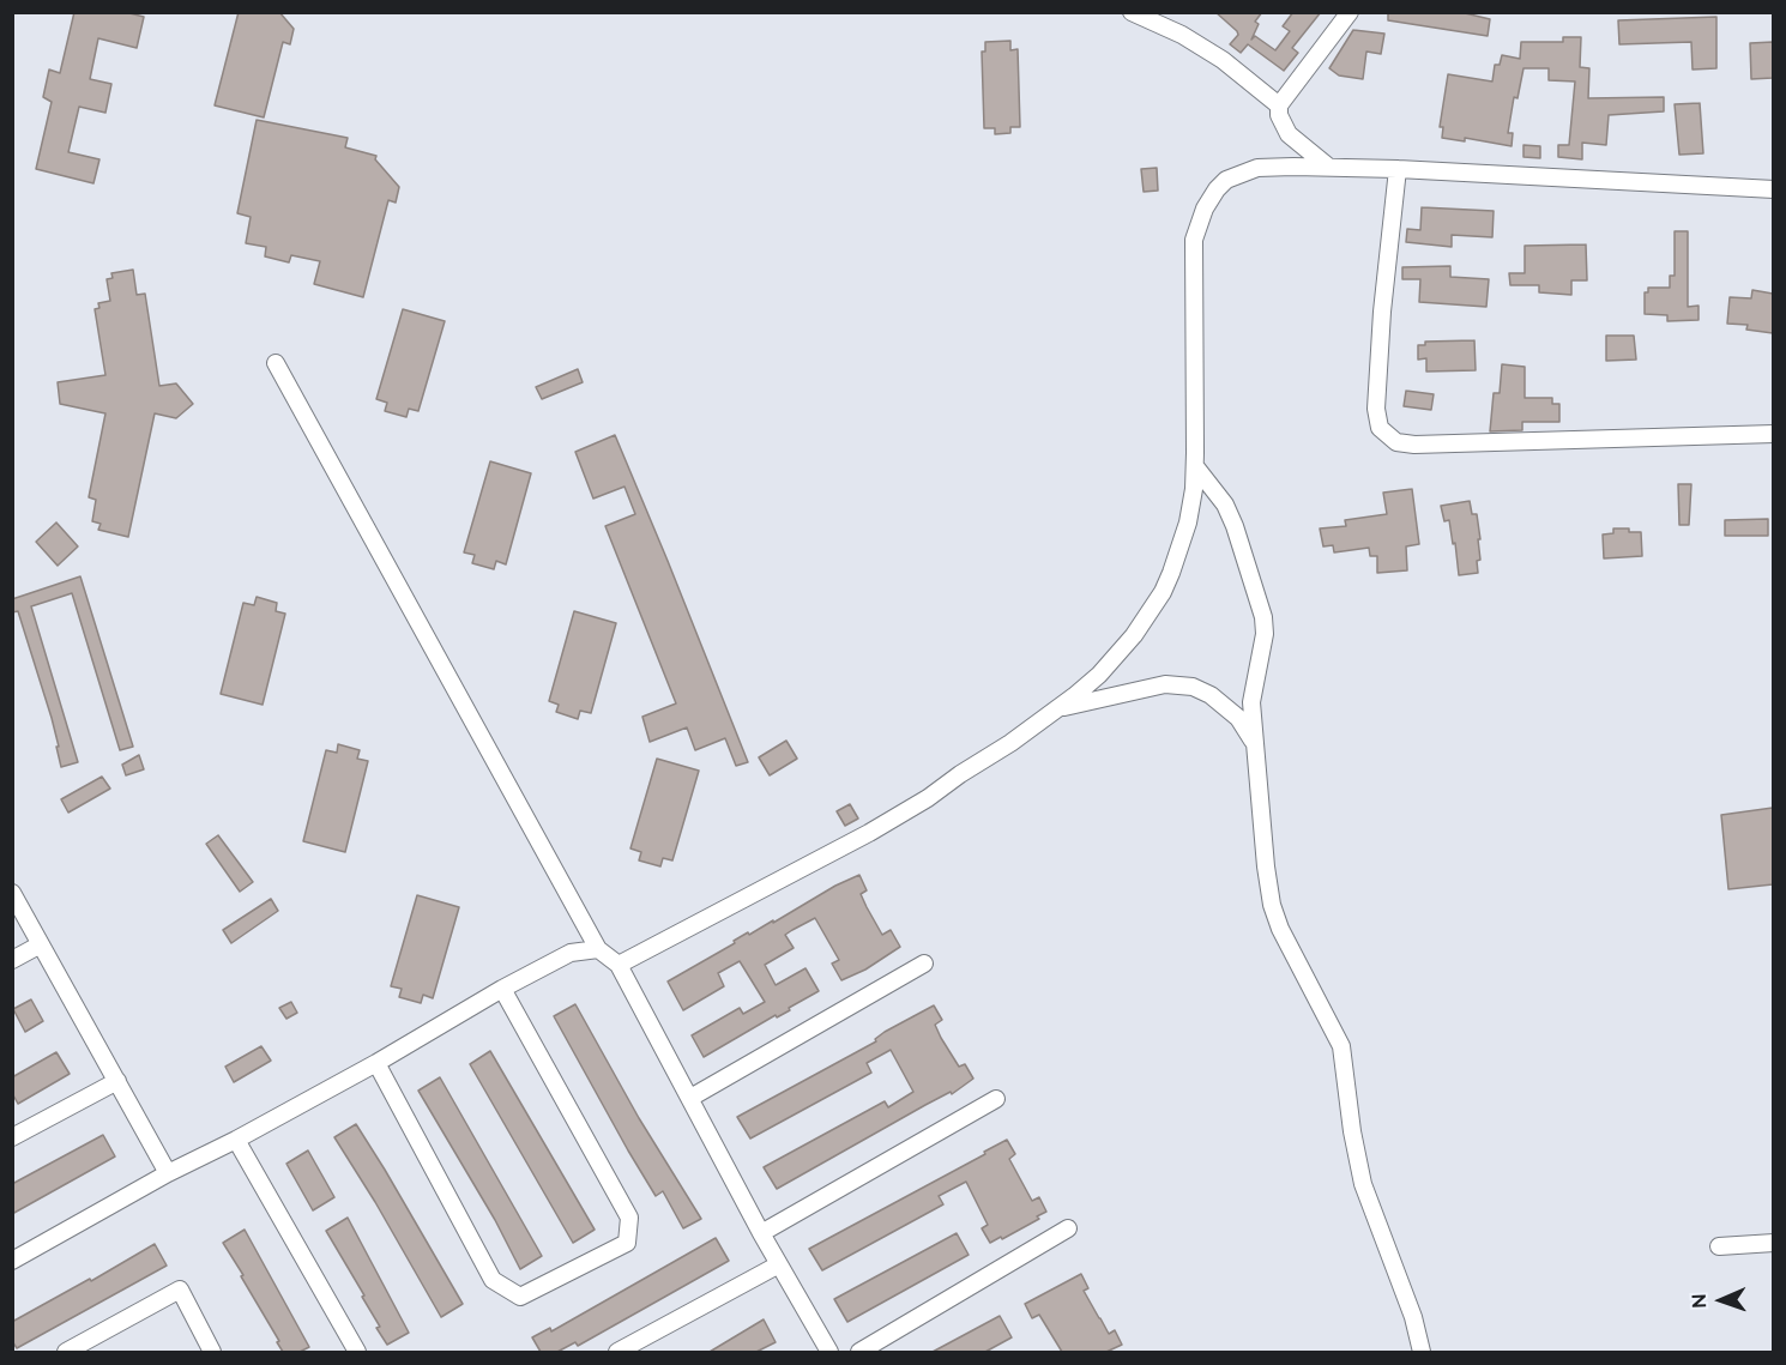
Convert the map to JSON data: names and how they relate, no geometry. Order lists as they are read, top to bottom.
{
  "north": "left"
}
